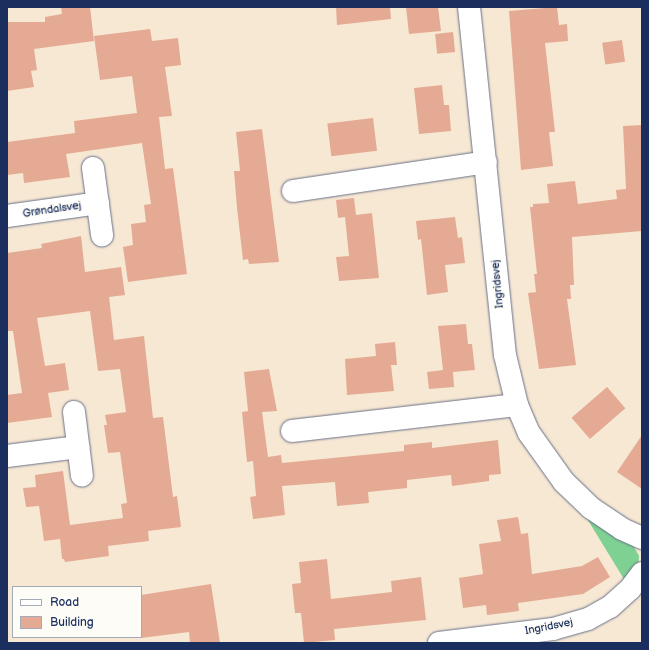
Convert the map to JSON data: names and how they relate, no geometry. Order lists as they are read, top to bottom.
{
  "streets": {
    "street": ["Grøndalsvej", "Ingridsvej"]
  },
  "legend": ["Road", "Building"]
}
